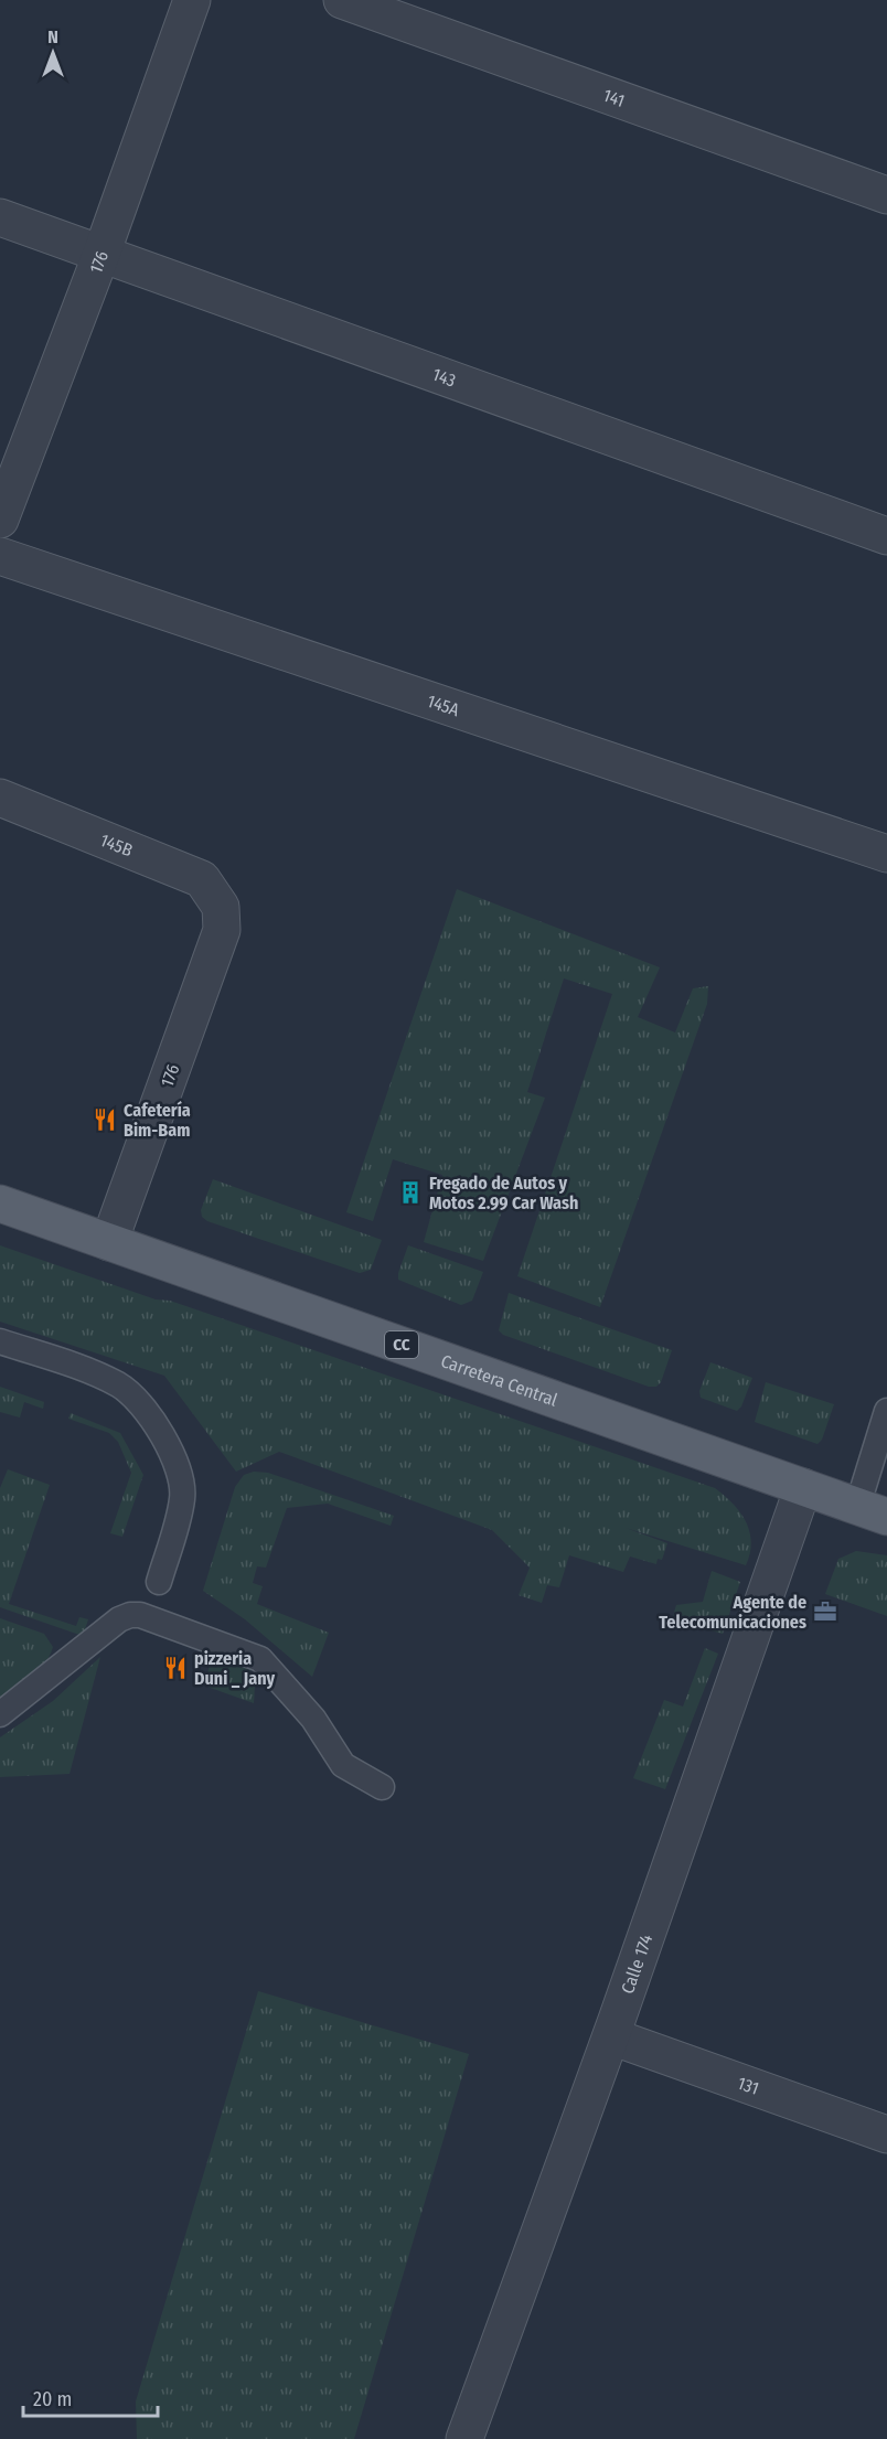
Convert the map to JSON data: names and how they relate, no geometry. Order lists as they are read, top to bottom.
{
  "streets": {
    "main road": ["CC", "Carretera Central"],
    "street": [
      "141",
      "176",
      "143",
      "145A",
      "145B",
      "Calle 174",
      "131"
    ]
  },
  "crossings": [
    ["176", "143"],
    ["176", "145B"],
    ["176", "Carretera Central"],
    ["Carretera Central", "Calle 174"],
    ["Calle 174", "131"]
  ],
  "places": {
    "restaurant": ["Cafetería Bim-Bam", "pizzeria Duni _ Jany"],
    "building": ["Fregado de Autos y Motos 2.99 Car Wash"],
    "office": ["Agente de Telecomunicaciones"]
  },
  "scale_bar": "20 m",
  "north": "top"
}
